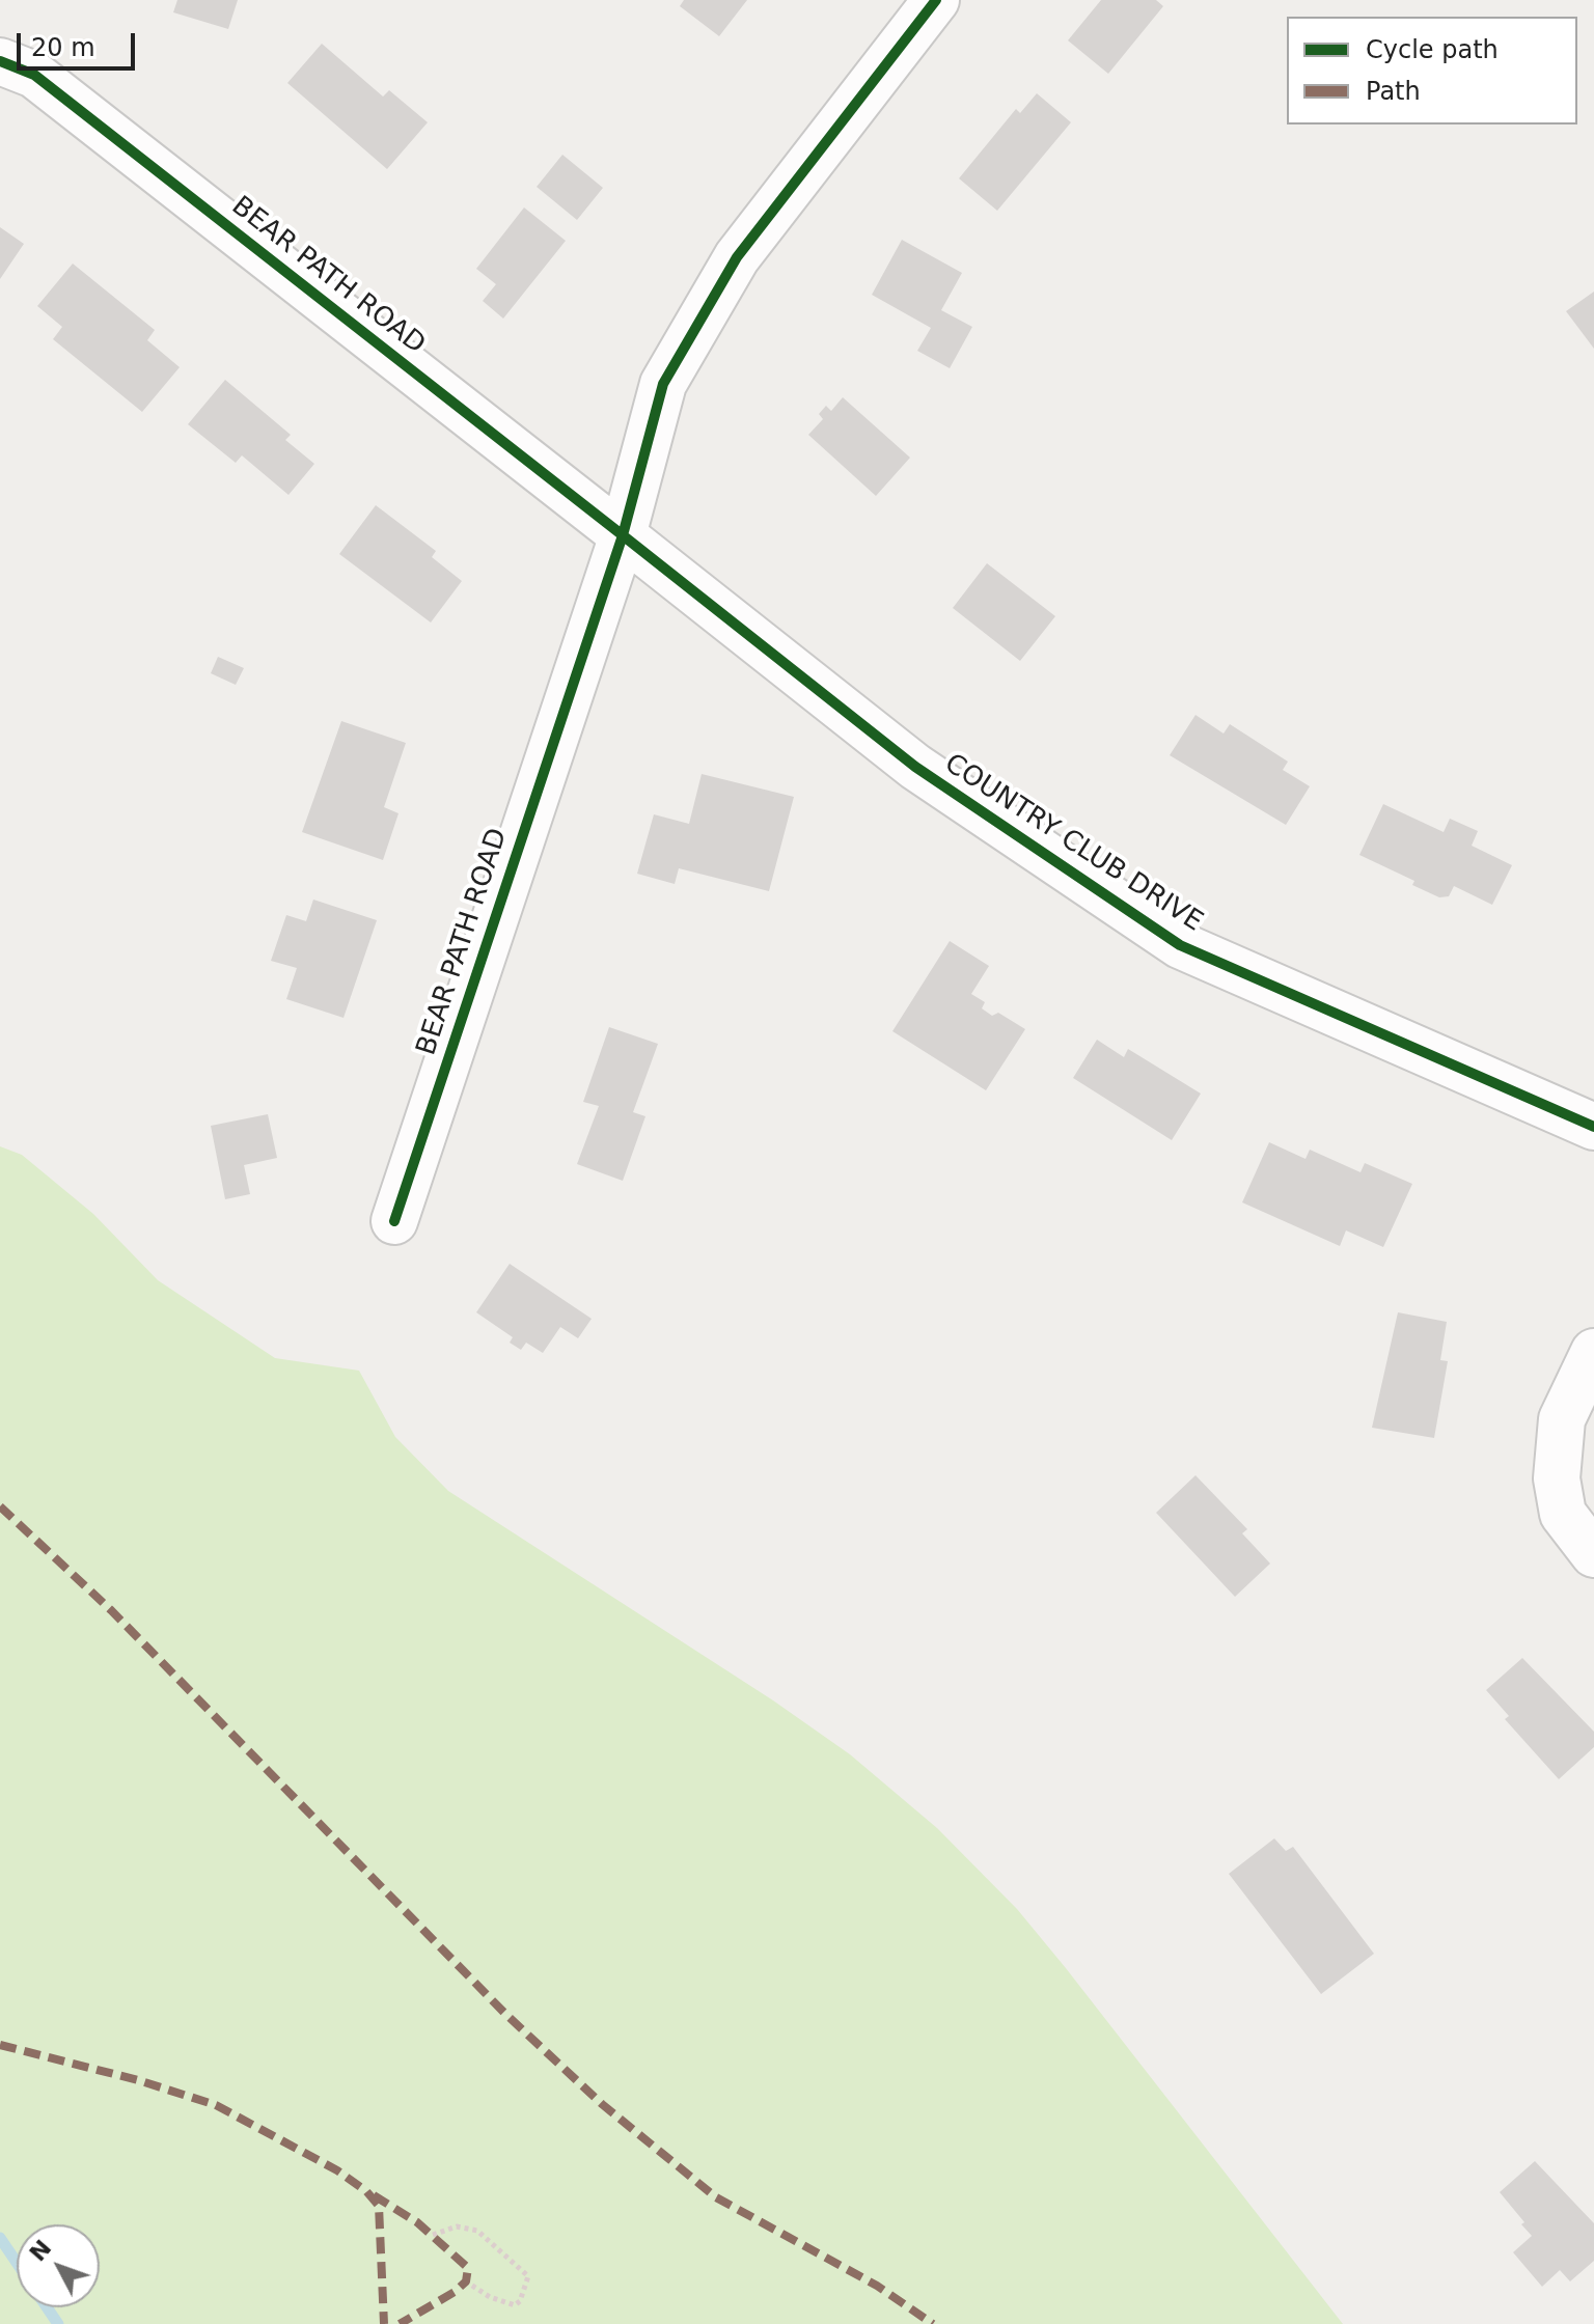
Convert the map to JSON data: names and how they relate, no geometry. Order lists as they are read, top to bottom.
{
  "streets": {
    "street": ["BEAR PATH ROAD", "COUNTRY CLUB DRIVE"]
  },
  "crossings": [
    ["BEAR PATH ROAD", "COUNTRY CLUB DRIVE"]
  ],
  "legend": ["Cycle path", "Path"],
  "scale_bar": "20 m",
  "north": "top left"
}
